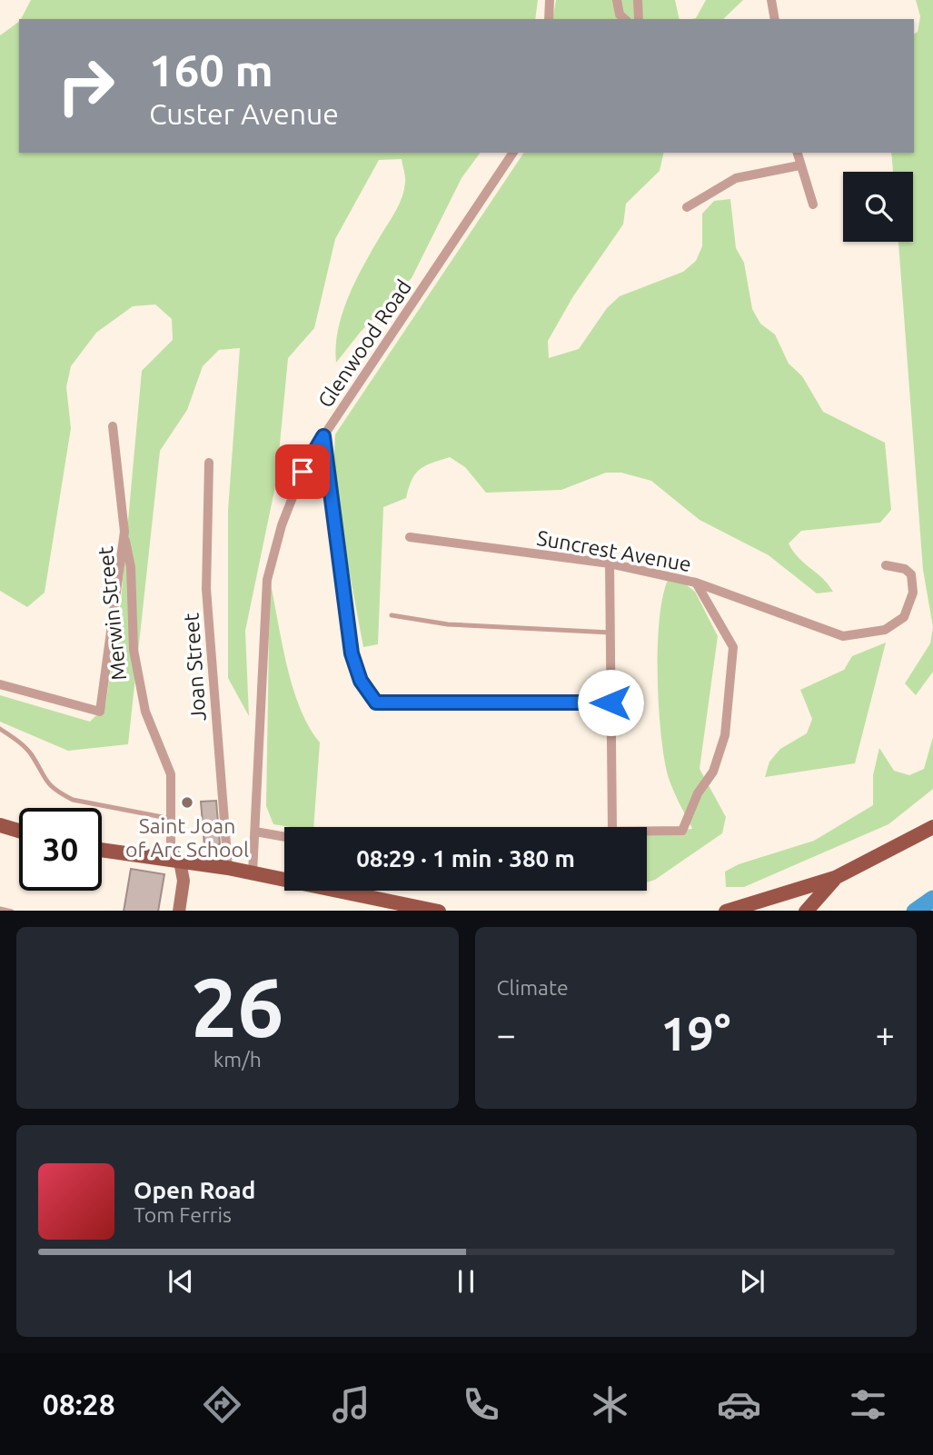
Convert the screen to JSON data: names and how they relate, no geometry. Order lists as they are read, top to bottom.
{
  "streets": {
    "street": [
      "Glenwood Road",
      "Suncrest Avenue",
      "Merwin Street",
      "Joan Street"
    ]
  },
  "places": ["Saint Joan of Arc School"],
  "page": {
    "turn": ["160 m", "Custer Avenue"],
    "limit": "30",
    "trip": "08:29 · 1 min · 380 m",
    "tile": [
      ["26", "km/h"],
      "Climate"
    ],
    "heat": ["−", "19°", "+"],
    "song": ["Open Road", "Tom Ferris"],
    "tabs": "08:28"
  }
}
